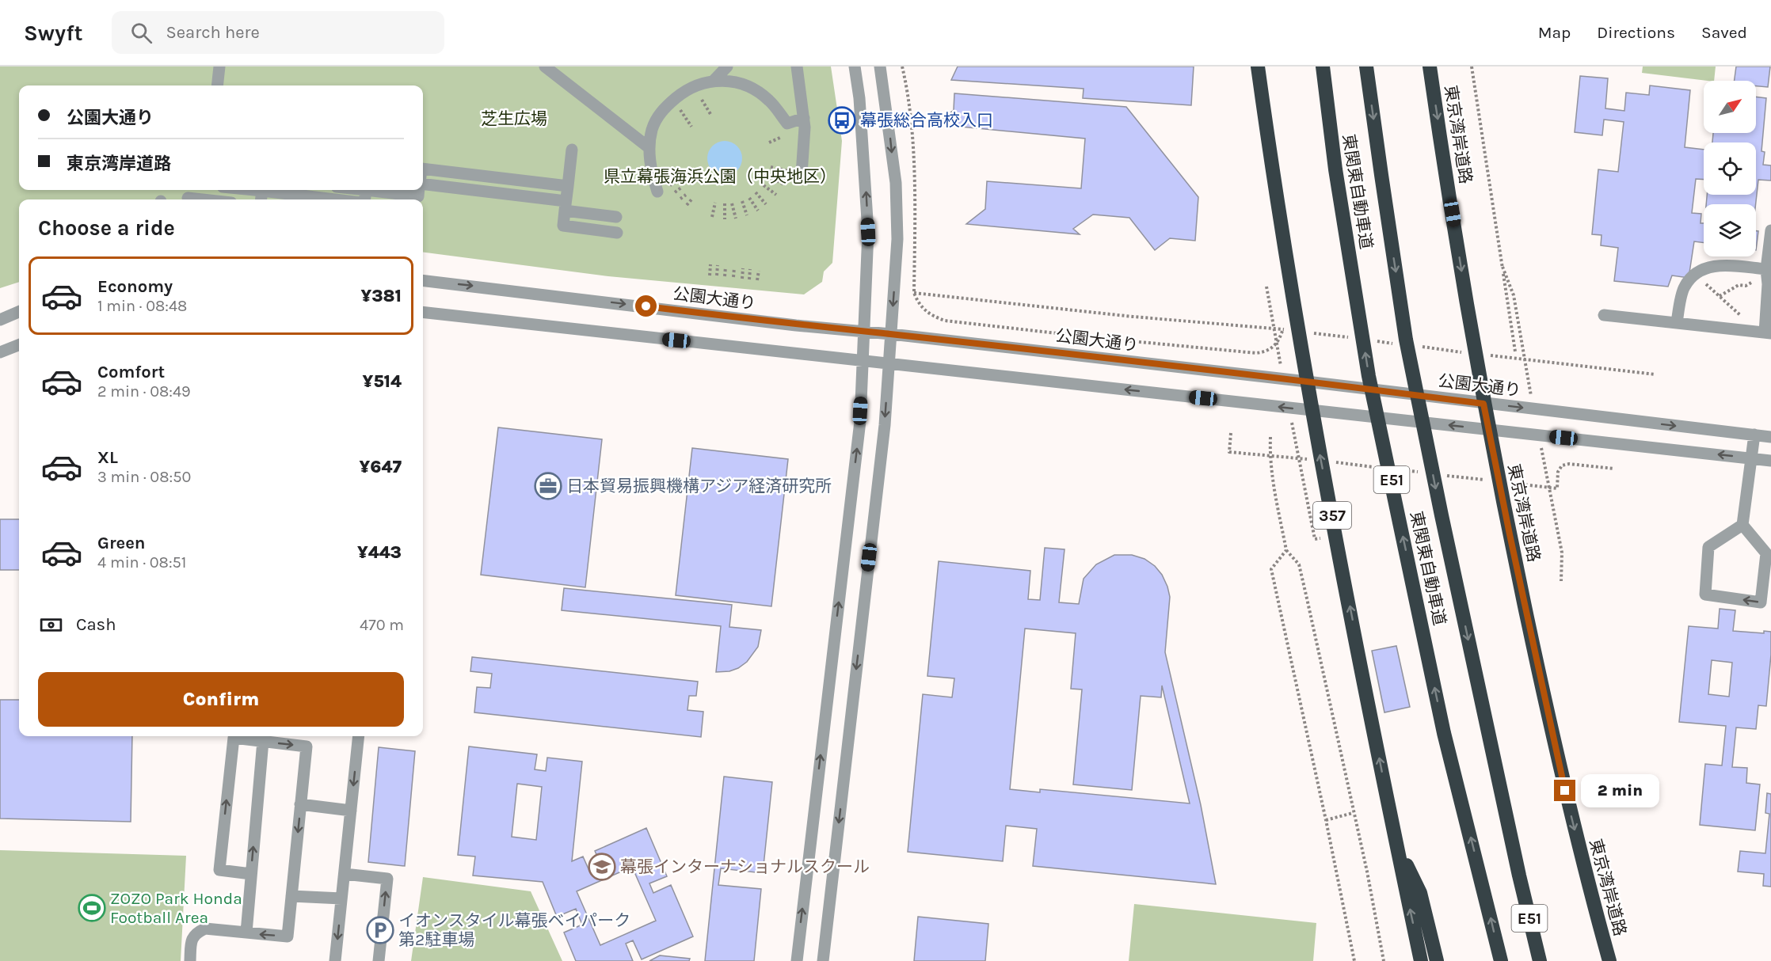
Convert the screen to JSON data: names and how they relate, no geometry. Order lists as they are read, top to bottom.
{
  "streets": {
    "highway": [
      "東京湾岸道路",
      "東関東自動車道",
      "E51",
      "357"
    ],
    "street": ["公園大通り"]
  },
  "crossings": [
    ["東京湾岸道路", "公園大通り"],
    ["公園大通り", "357"]
  ],
  "one_way": ["東京湾岸道路"],
  "parks": ["芝生広場", "県立幕張海浜公園（中央地区）"],
  "places": {
    "bus stop": ["幕張総合高校入口"],
    "office": ["日本貿易振興機構アジア経済研究所"],
    "school or university": ["幕張インターナショナルスクール"],
    "sports": ["ZOZO Park Honda Football Area"],
    "parking": ["イオンスタイル幕張ベイパーク 第2駐車場"]
  },
  "north": "top right",
  "page": {
    "header": "Swyft",
    "search": "Search here",
    "nav": ["Map", "Directions", "Saved"],
    "banner": ["公園大通り", "東京湾岸道路"],
    "heading": "Choose a ride",
    "list": [
      {
        "name": "Economy",
        "note": "1 min · 08:48",
        "value": "¥381"
      },
      {
        "name": "Comfort",
        "note": "2 min · 08:49",
        "value": "¥514"
      },
      {
        "name": "XL",
        "note": "3 min · 08:50",
        "value": "¥647"
      },
      {
        "name": "Green",
        "note": "4 min · 08:51",
        "value": "¥443"
      }
    ],
    "pay": ["Cash", "470 m"],
    "buttons": "Confirm",
    "bubble": "2 min"
  }
}
